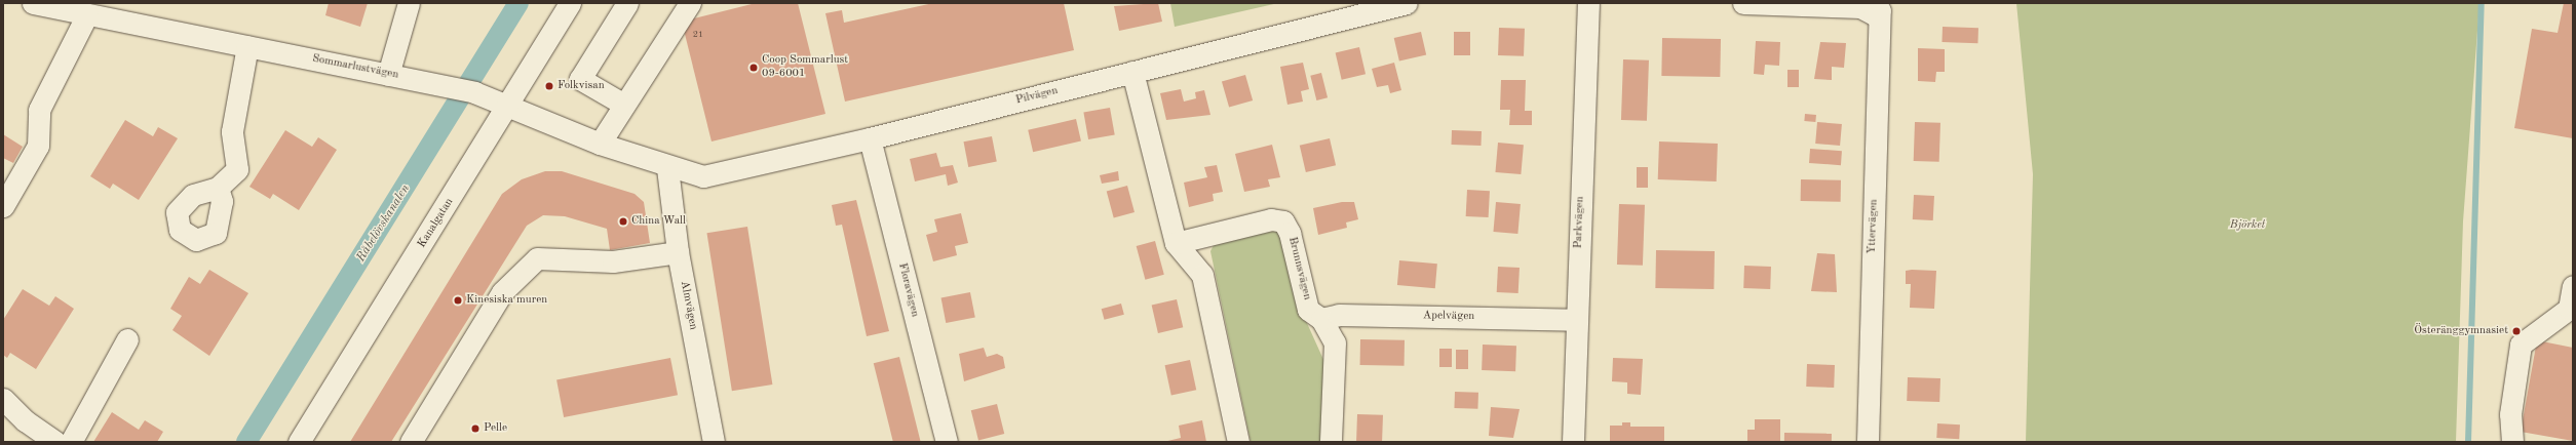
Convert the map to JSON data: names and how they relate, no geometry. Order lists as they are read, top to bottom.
{
  "streets": {
    "street": [
      "Sommarlustvägen",
      "Pilvägen",
      "Parkvägen",
      "Kanalgatan",
      "Yttervägen",
      "Brunnsvägen",
      "Floravägen",
      "Almvägen",
      "Apelvägen"
    ]
  },
  "crossings": [
    ["Sommarlustvägen", "Pilvägen"],
    ["Sommarlustvägen", "Kanalgatan"],
    ["Sommarlustvägen", "Almvägen"],
    ["Pilvägen", "Floravägen"],
    ["Pilvägen", "Almvägen"],
    ["Parkvägen", "Apelvägen"],
    ["Brunnsvägen", "Apelvägen"]
  ],
  "water": ["Råbelövskanalen"],
  "parks": ["Björket"],
  "places": [
    "Coop Sommarlust 09-6001",
    "Folkvisan",
    "China Wall",
    "Kinesiska muren",
    "Österänggymnasiet",
    "Pelle"
  ],
  "house_numbers": ["21"]
}
